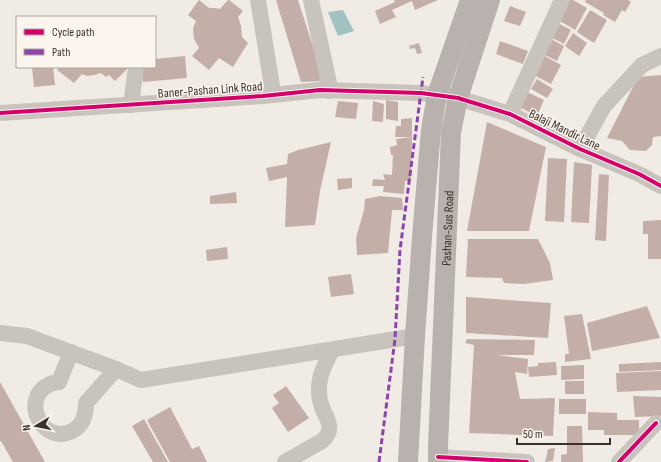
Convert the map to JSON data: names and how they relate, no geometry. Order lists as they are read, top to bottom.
{
  "streets": {
    "main road": ["Pashan-Sus Road"],
    "street": ["Baner-Pashan Link Road", "Balaji Mandir Lane"]
  },
  "crossings": [
    ["Baner-Pashan Link Road", "Balaji Mandir Lane"],
    ["Baner-Pashan Link Road", "Pashan-Sus Road"],
    ["Balaji Mandir Lane", "Pashan-Sus Road"]
  ],
  "legend": ["Cycle path", "Path"],
  "scale_bar": "50 m",
  "north": "left"
}
